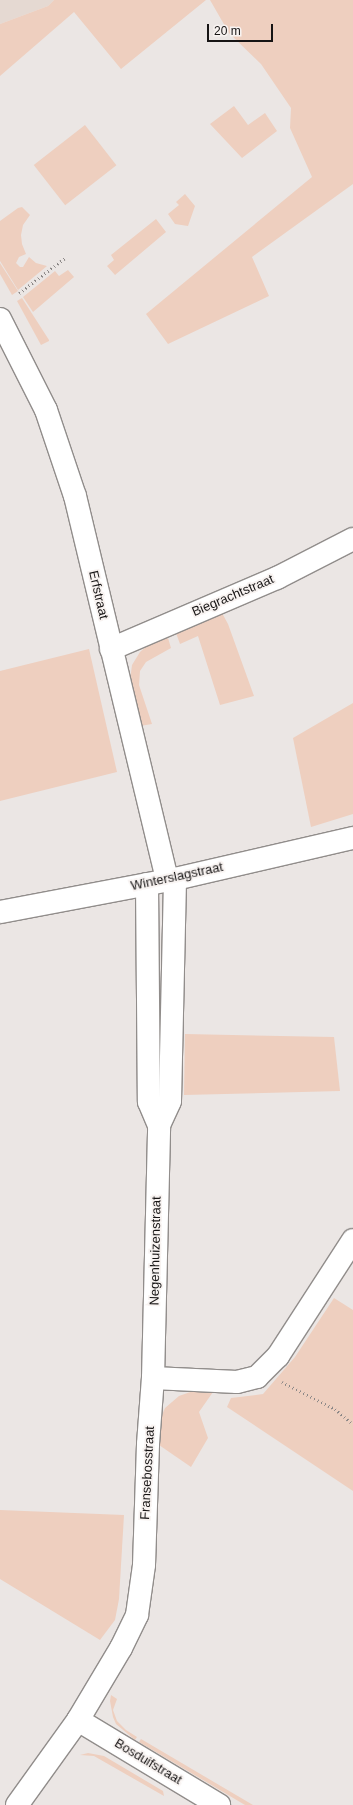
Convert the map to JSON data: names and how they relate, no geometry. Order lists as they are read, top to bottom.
{
  "streets": {
    "street": [
      "Erfstraat",
      "Biegrachtstraat",
      "Winterslagstraat",
      "Negenhuizenstraat",
      "Fransebosstraat",
      "Bosduifstraat"
    ]
  },
  "crossings": [
    ["Erfstraat", "Biegrachtstraat"],
    ["Erfstraat", "Winterslagstraat"],
    ["Erfstraat", "Negenhuizenstraat"],
    ["Winterslagstraat", "Negenhuizenstraat"],
    ["Negenhuizenstraat", "Fransebosstraat"],
    ["Fransebosstraat", "Bosduifstraat"]
  ],
  "scale_bar": "20 m"
}
